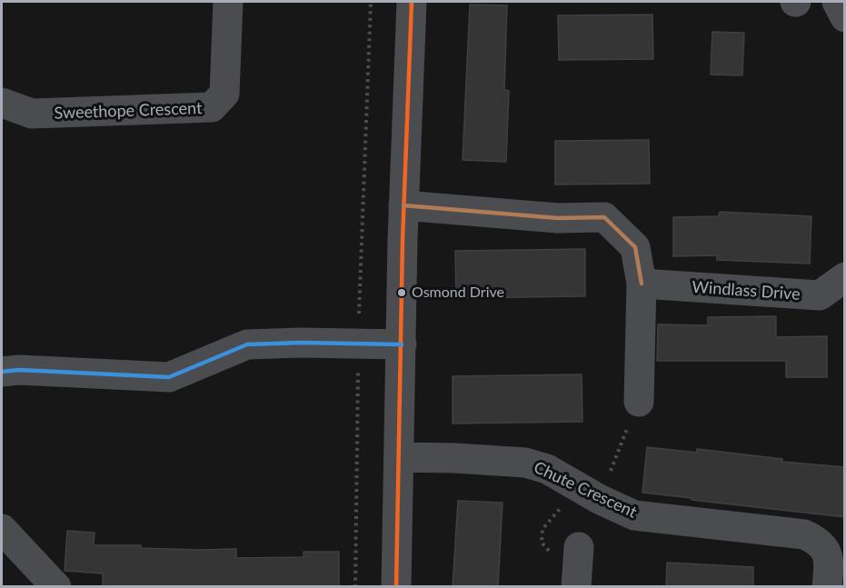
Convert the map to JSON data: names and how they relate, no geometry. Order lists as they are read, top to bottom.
{
  "streets": {
    "street": ["Sweethope Crescent", "Windlass Drive", "Chute Crescent"]
  },
  "places": ["Osmond Drive"]
}
